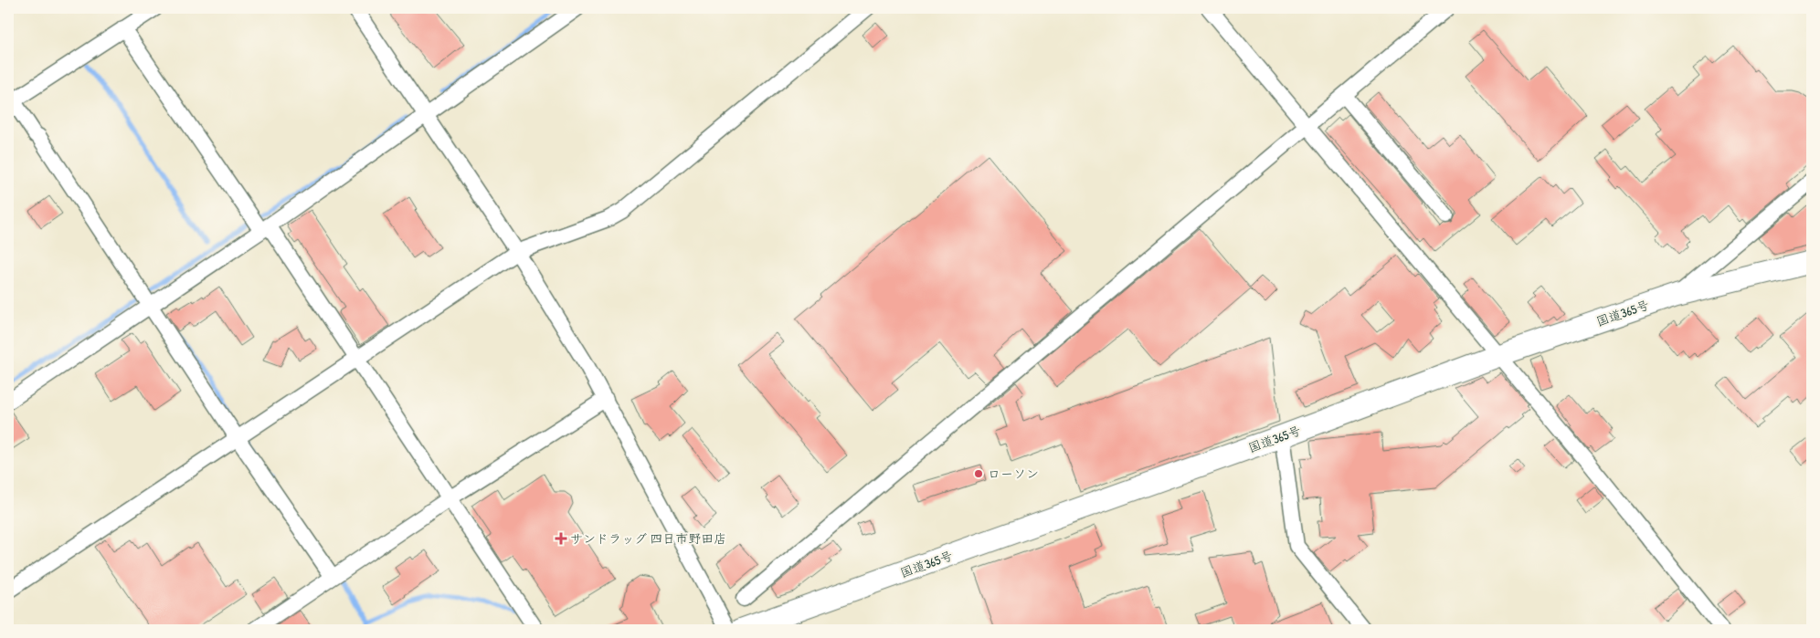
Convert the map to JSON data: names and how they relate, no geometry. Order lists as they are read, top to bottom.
{
  "streets": {
    "highway": ["国道365号"]
  },
  "places": {
    "other": ["ローソン"],
    "health": ["サンドラッグ 四日市野田店"]
  }
}
